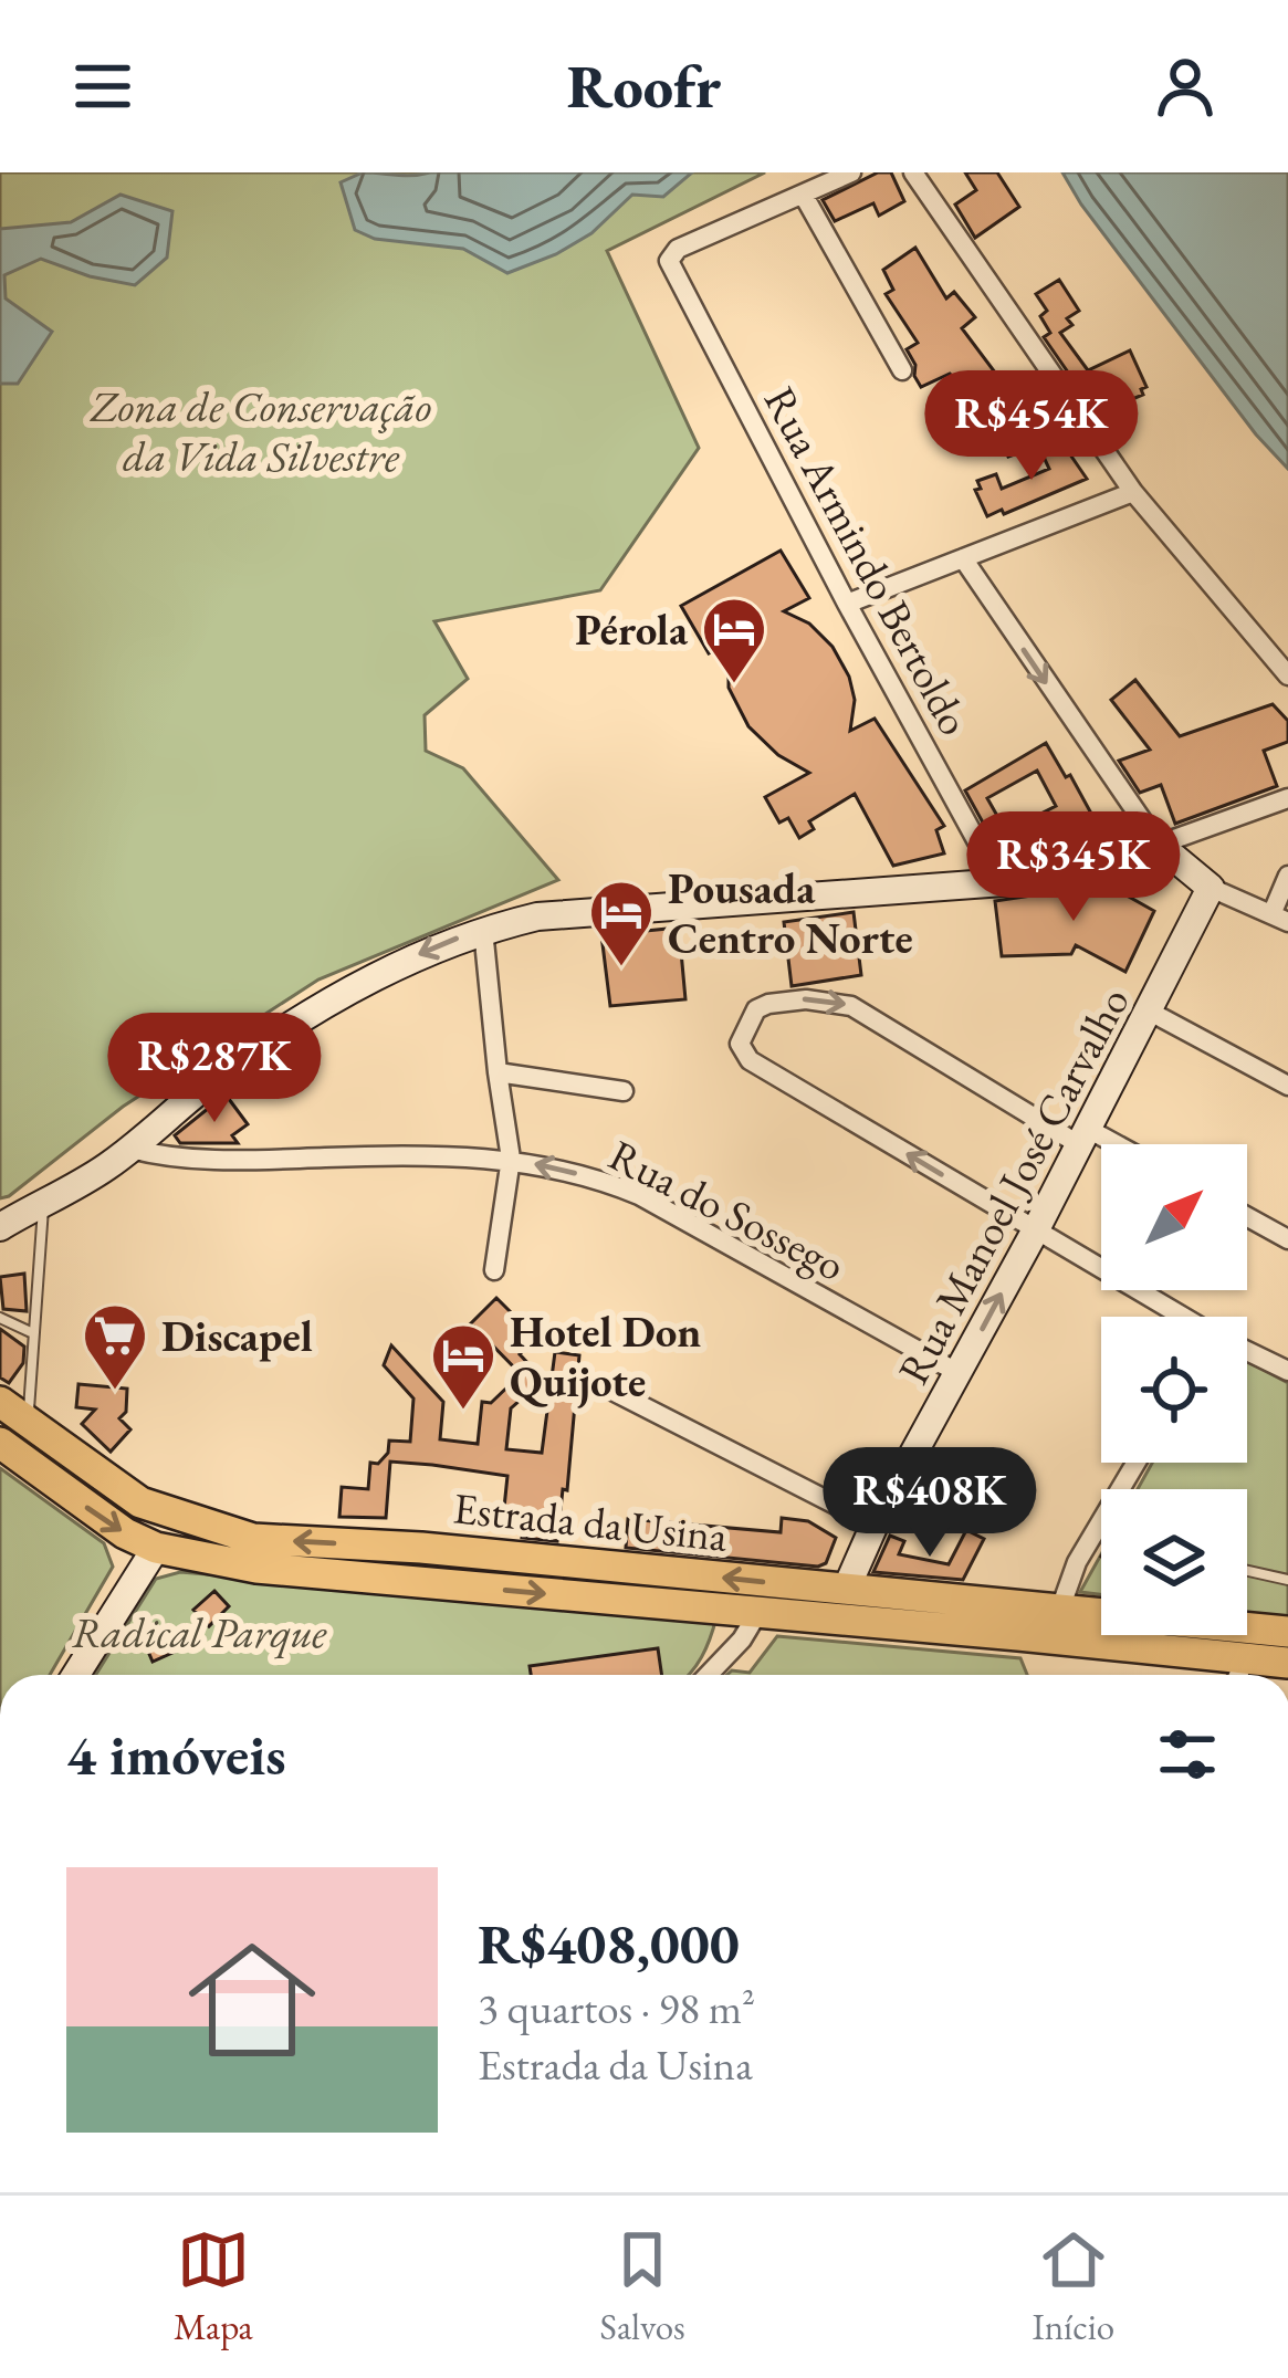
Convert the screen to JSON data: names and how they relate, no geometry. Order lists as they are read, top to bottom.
{
  "streets": {
    "main road": ["Estrada da Usina"],
    "street": ["Rua Armindo Bertoldo", "Rua Manoel José Carvalho", "Rua do Sossego"]
  },
  "crossings": [
    ["Rua Manoel José Carvalho", "Rua do Sossego"],
    ["Rua Manoel José Carvalho", "Estrada da Usina"]
  ],
  "one_way": ["Rua do Sossego"],
  "parks": ["Zona de Conservação da Vida Silvestre", "Radical Parque"],
  "places": {
    "hotel": ["Pérola", "Pousada Centro Norte", "Hotel Don Quijote"],
    "supermarket": ["Discapel"]
  },
  "north": "top right",
  "page": {
    "header": "Roofr",
    "price": [
      "R$454K",
      "R$345K",
      "R$287K",
      "R$408K"
    ],
    "heading": "4 imóveis",
    "list": [
      {
        "name": "R$408,000",
        "note": "3 quartos · 98 m² · Estrada da Usina"
      }
    ],
    "tabs": ["Mapa", "Salvos", "Início"]
  }
}
